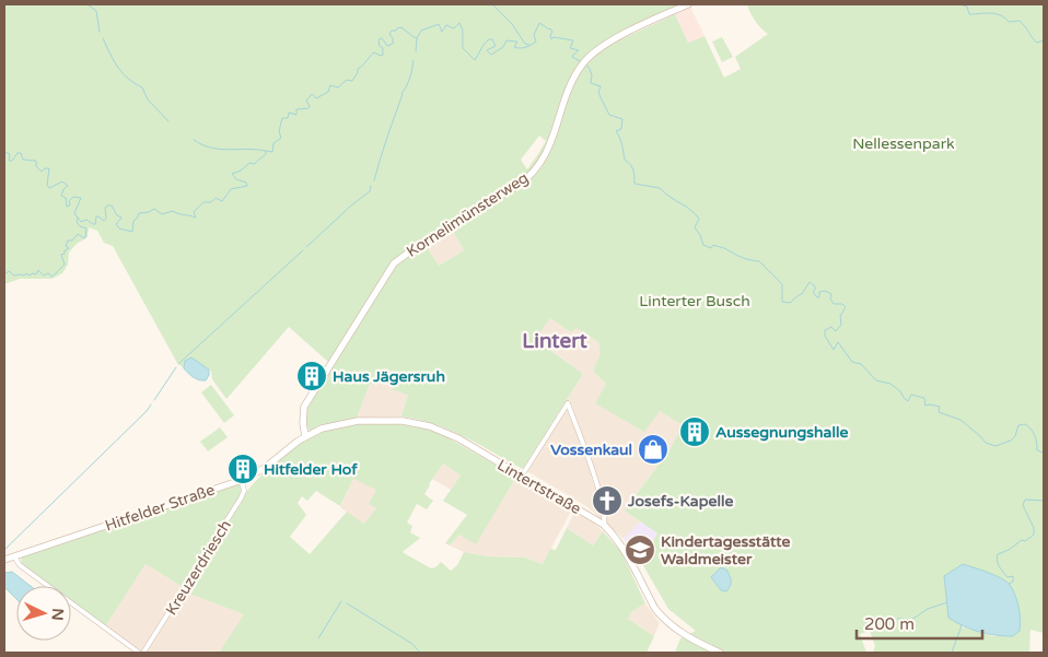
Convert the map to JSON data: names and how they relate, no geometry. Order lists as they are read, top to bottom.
{
  "streets": {
    "main road": ["Kornelimünsterweg", "Lintertstraße", "Hitfelder Straße"],
    "street": ["Kreuzerdriesch"]
  },
  "crossings": [
    ["Kornelimünsterweg", "Lintertstraße"],
    ["Kornelimünsterweg", "Hitfelder Straße"],
    ["Lintertstraße", "Hitfelder Straße"],
    ["Hitfelder Straße", "Kreuzerdriesch"]
  ],
  "districts": ["Lintert"],
  "parks": ["Nellessenpark", "Linterter Busch"],
  "places": {
    "building": ["Haus Jägersruh", "Aussegnungshalle", "Hitfelder Hof"],
    "shop": ["Vossenkaul"],
    "church": ["Josefs-Kapelle"],
    "school or university": ["Kindertagesstätte Waldmeister"]
  },
  "scale_bar": "200 m",
  "north": "right"
}
